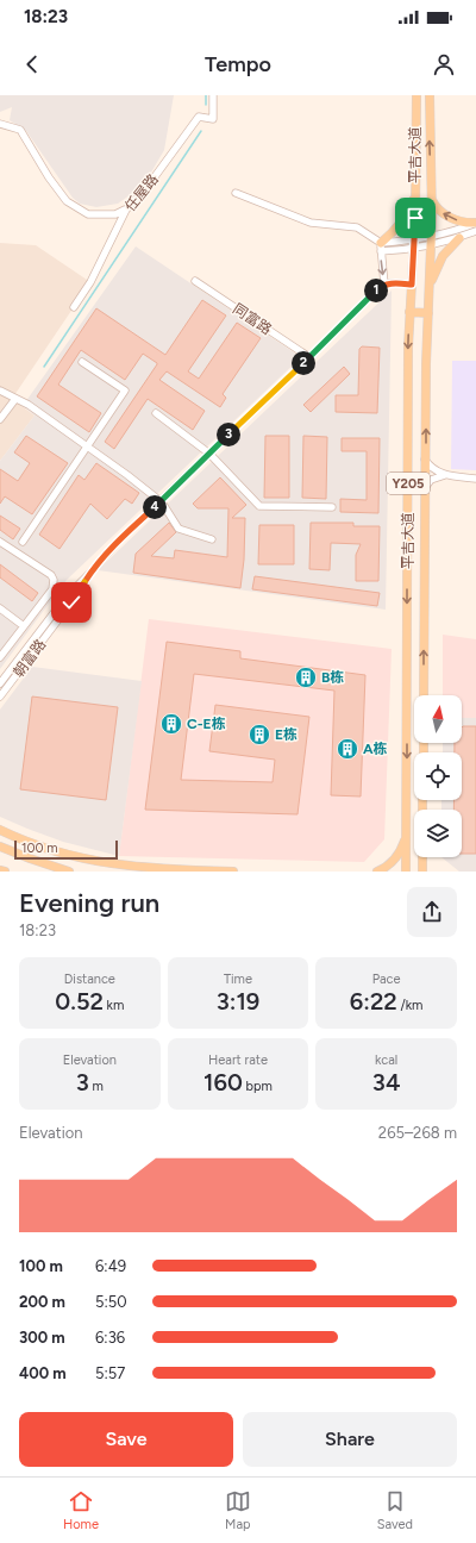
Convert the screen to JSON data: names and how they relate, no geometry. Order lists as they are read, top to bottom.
{
  "streets": {
    "main road": ["平吉大道", "Y205"],
    "street": ["任屋路", "同富路", "朝富路"]
  },
  "places": {
    "building": [
      "B栋",
      "C-E栋",
      "E栋",
      "A栋"
    ]
  },
  "scale_bar": "100 m",
  "north": "top",
  "page": {
    "status": "18:23",
    "header": "Tempo",
    "pins": [
      "1",
      "2",
      "3",
      "4"
    ],
    "scale": "100 m",
    "heading": ["Evening run", "18:23"],
    "stats": [
      ["Distance", "0.52 km"],
      ["Time", "3:19"],
      ["Pace", "6:22 /km"],
      ["Elevation", "3 m"],
      ["Heart rate", "160 bpm"],
      ["kcal", "34"]
    ],
    "chart": ["Elevation", "265–268 m"],
    "list": [
      {
        "name": "100 m",
        "note": "6:49"
      },
      {
        "name": "200 m",
        "note": "5:50"
      },
      {
        "name": "300 m",
        "note": "6:36"
      },
      {
        "name": "400 m",
        "note": "5:57"
      }
    ],
    "buttons": ["Save", "Share"],
    "tabs": ["Home", "Map", "Saved"]
  }
}
